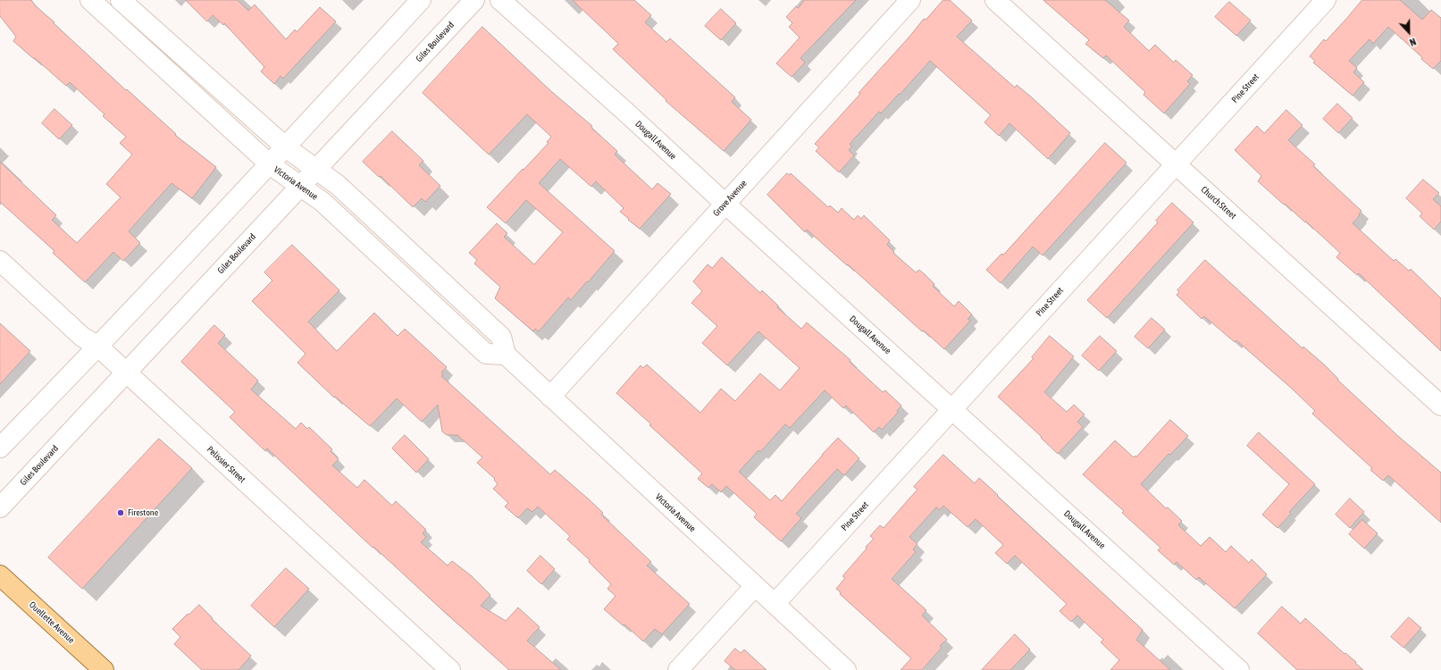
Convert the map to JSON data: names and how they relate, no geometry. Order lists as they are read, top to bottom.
{
  "streets": {
    "main road": ["Ouellette Avenue"],
    "street": [
      "Giles Boulevard",
      "Pine Street",
      "Dougall Avenue",
      "Victoria Avenue",
      "Grove Avenue",
      "Church Street",
      "Pelissier Street"
    ]
  },
  "crossings": [
    ["Giles Boulevard", "Victoria Avenue"],
    ["Giles Boulevard", "Pelissier Street"],
    ["Pine Street", "Dougall Avenue"],
    ["Pine Street", "Victoria Avenue"],
    ["Pine Street", "Church Street"],
    ["Dougall Avenue", "Grove Avenue"],
    ["Victoria Avenue", "Grove Avenue"]
  ],
  "places": ["Firestone"],
  "north": "bottom"
}
